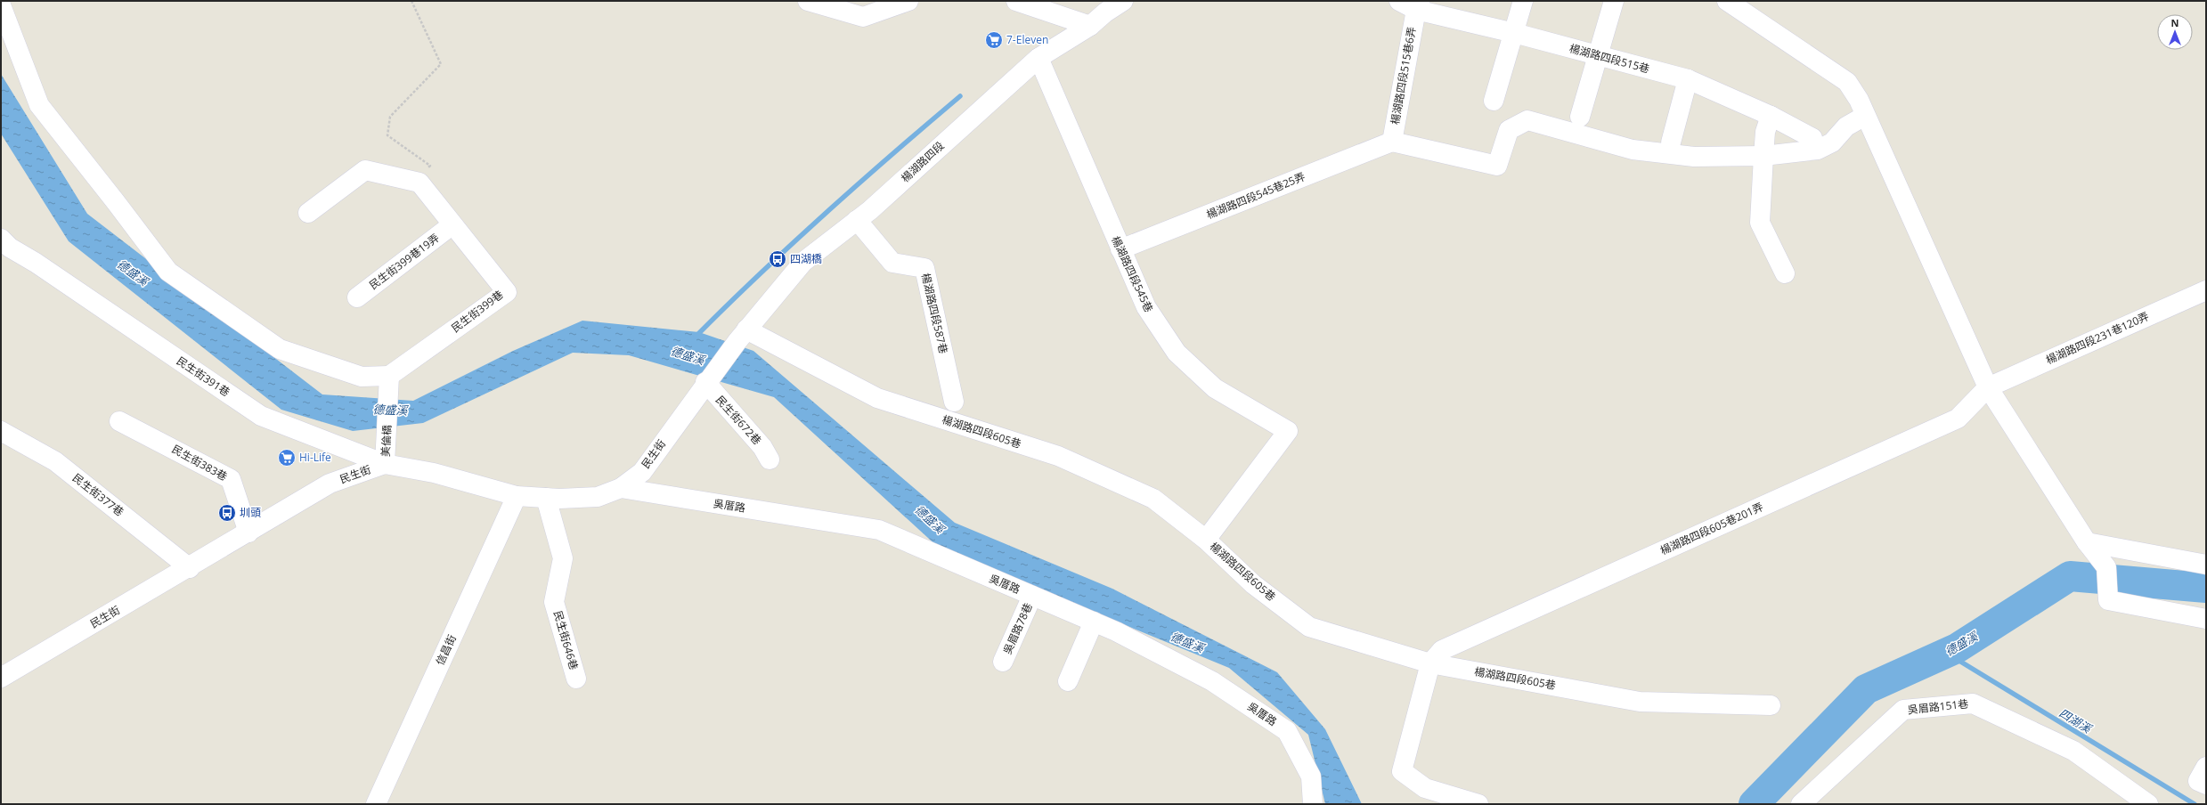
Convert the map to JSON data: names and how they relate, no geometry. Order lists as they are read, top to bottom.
{
  "streets": {
    "street": [
      "楊湖路四段515巷",
      "楊湖路四段515巷6弄",
      "楊湖路四段",
      "楊湖路四段545巷25弄",
      "民生街399巷19弄",
      "楊湖路四段545巷",
      "民生街399巷",
      "楊湖路四段587巷",
      "楊湖路四段231巷120弄",
      "民生街391巷",
      "民生街672巷",
      "楊湖路四段605巷",
      "美倫橋",
      "民生街",
      "民生街383巷",
      "民生街377巷",
      "吳厝路",
      "楊湖路四段605巷201弄",
      "吳眉路78巷",
      "民生街646巷",
      "信昌街",
      "吳眉路151巷"
    ]
  },
  "crossings": [
    ["楊湖路四段515巷", "楊湖路四段515巷6弄"],
    ["楊湖路四段515巷6弄", "楊湖路四段545巷25弄"],
    ["楊湖路四段", "楊湖路四段545巷"],
    ["楊湖路四段", "楊湖路四段587巷"],
    ["楊湖路四段", "楊湖路四段605巷"],
    ["楊湖路四段545巷25弄", "楊湖路四段545巷"],
    ["民生街399巷19弄", "民生街399巷"],
    ["楊湖路四段545巷", "楊湖路四段605巷"],
    ["民生街399巷", "美倫橋"],
    ["楊湖路四段231巷120弄", "楊湖路四段605巷201弄"],
    ["民生街391巷", "美倫橋"],
    ["民生街391巷", "民生街"],
    ["民生街672巷", "民生街"],
    ["楊湖路四段605巷", "楊湖路四段605巷201弄"],
    ["美倫橋", "民生街"],
    ["民生街", "民生街383巷"],
    ["民生街", "民生街377巷"],
    ["民生街", "吳厝路"],
    ["民生街", "民生街646巷"],
    ["民生街", "信昌街"],
    ["吳厝路", "吳眉路78巷"]
  ],
  "water": ["德盛溪", "四湖溪"],
  "places": {
    "supermarket": ["7-Eleven", "Hi-Life"],
    "bus stop": ["四湖橋", "圳頭"]
  },
  "north": "top"
}
